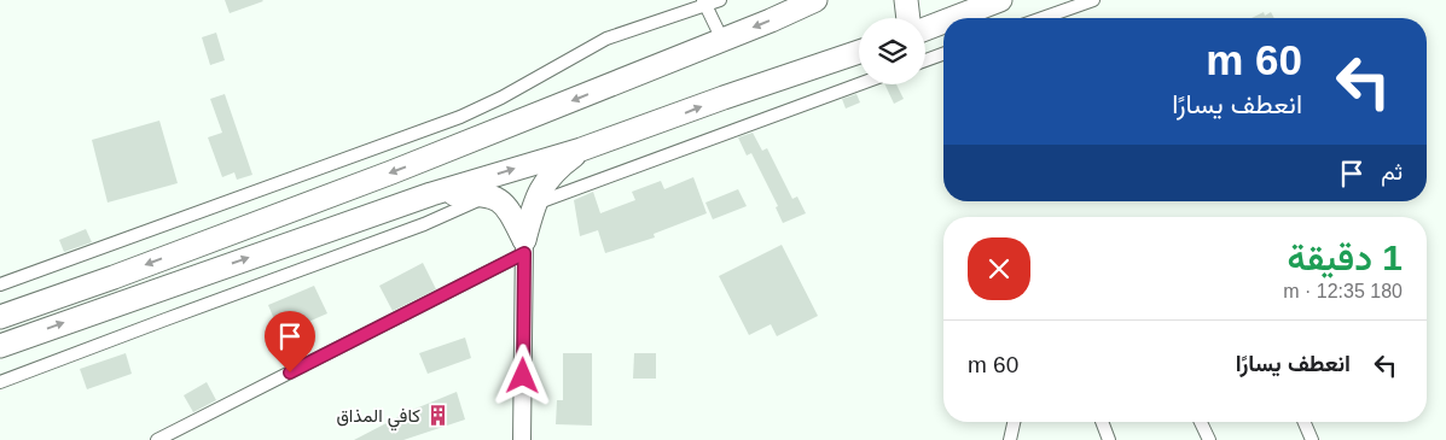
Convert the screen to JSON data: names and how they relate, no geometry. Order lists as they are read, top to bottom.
{
  "places": {
    "building": ["كافي المذاق"]
  },
  "page": {
    "turn": ["60 m", "انعطف يسارًا"],
    "then": "ثم",
    "heading": ["1 دقيقة", "180 m · 12:35"],
    "list": [
      {
        "name": "انعطف يسارًا",
        "value": "60 m"
      }
    ]
  }
}
